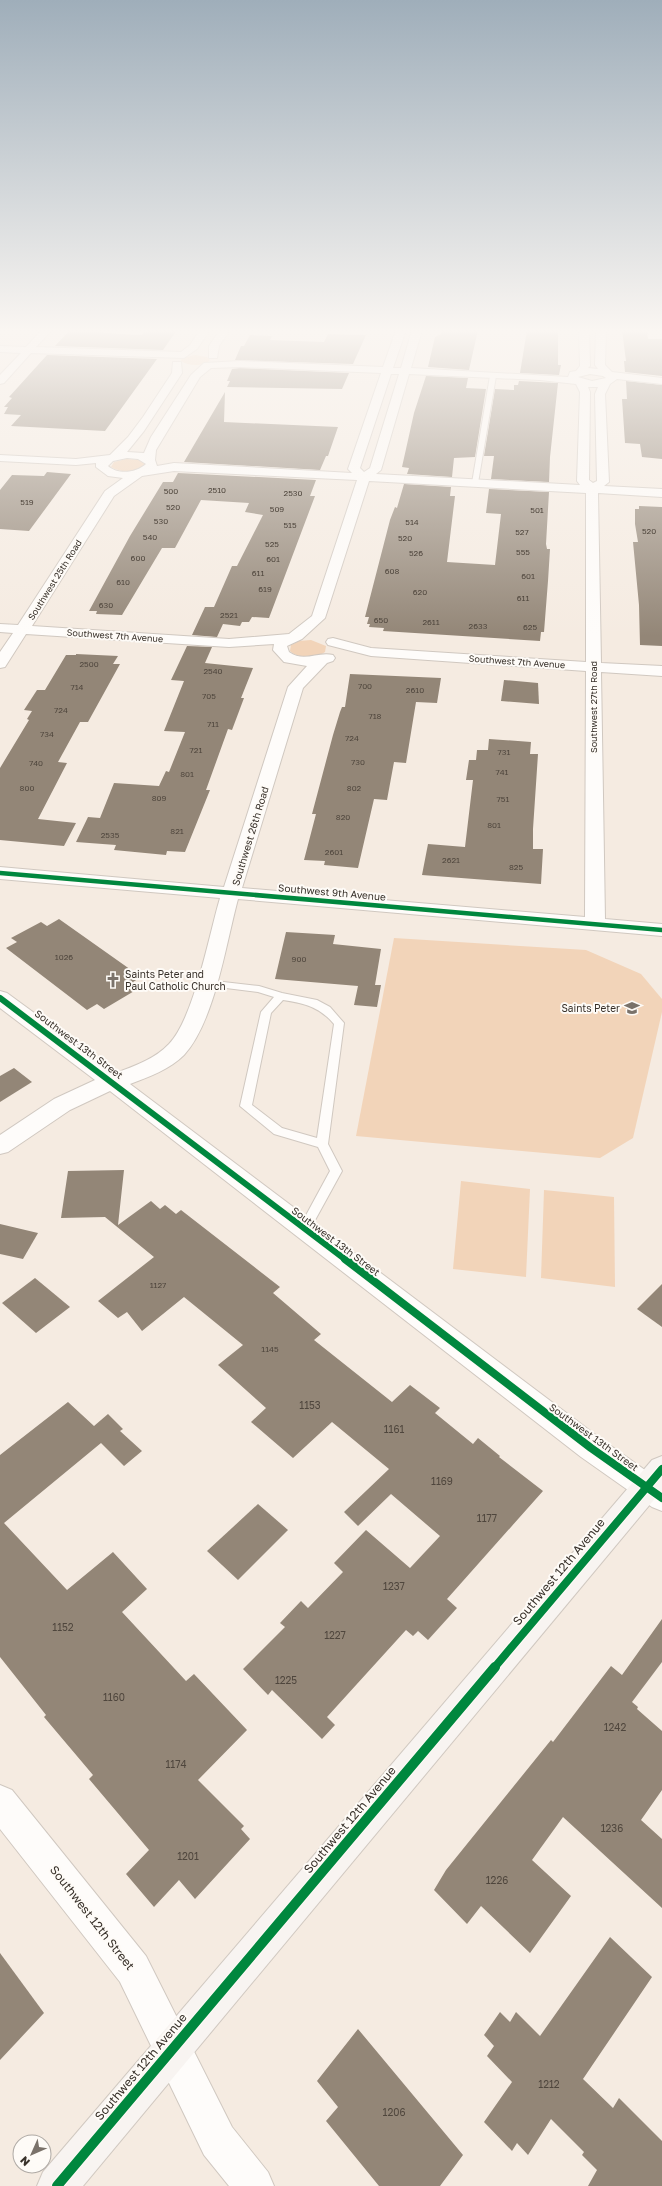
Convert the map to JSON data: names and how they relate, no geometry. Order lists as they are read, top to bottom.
{
  "streets": {
    "main road": ["Southwest 12th Avenue"],
    "street": [
      "Southwest 25th Road",
      "Southwest 7th Avenue",
      "Southwest 27th Road",
      "Southwest 26th Road",
      "Southwest 9th Avenue",
      "Southwest 13th Street",
      "Southwest 12th Street"
    ]
  },
  "crossings": [
    ["Southwest 25th Road", "Southwest 7th Avenue"],
    ["Southwest 7th Avenue", "Southwest 27th Road"],
    ["Southwest 7th Avenue", "Southwest 26th Road"],
    ["Southwest 27th Road", "Southwest 9th Avenue"],
    ["Southwest 26th Road", "Southwest 9th Avenue"],
    ["Southwest 26th Road", "Southwest 13th Street"],
    ["Southwest 13th Street", "Southwest 12th Avenue"],
    ["Southwest 12th Avenue", "Southwest 12th Street"]
  ],
  "places": {
    "church": ["Saints Peter and Paul Catholic Church"],
    "school or university": ["Saints Peter"]
  },
  "house_numbers": [
    "2510",
    "500",
    "2530",
    "519",
    "520",
    "509",
    "501",
    "530",
    "514",
    "515",
    "520",
    "527",
    "540",
    "520",
    "525",
    "555",
    "526",
    "600",
    "601",
    "608",
    "611",
    "601",
    "610",
    "619",
    "620",
    "611",
    "630",
    "2521",
    "650",
    "2611",
    "2633",
    "625",
    "2500",
    "2540",
    "700",
    "714",
    "2610",
    "705",
    "724",
    "718",
    "711",
    "734",
    "724",
    "721",
    "731",
    "730",
    "740",
    "741",
    "801",
    "800",
    "802",
    "809",
    "751",
    "820",
    "801",
    "821",
    "2535",
    "2601",
    "2621",
    "825",
    "1026",
    "900",
    "1127",
    "1145",
    "1153",
    "1161",
    "1169",
    "1177",
    "1237",
    "1152",
    "1227",
    "1225",
    "1160",
    "1242",
    "1174",
    "1236",
    "1201",
    "1226",
    "1212",
    "1206"
  ],
  "north": "bottom left"
}
